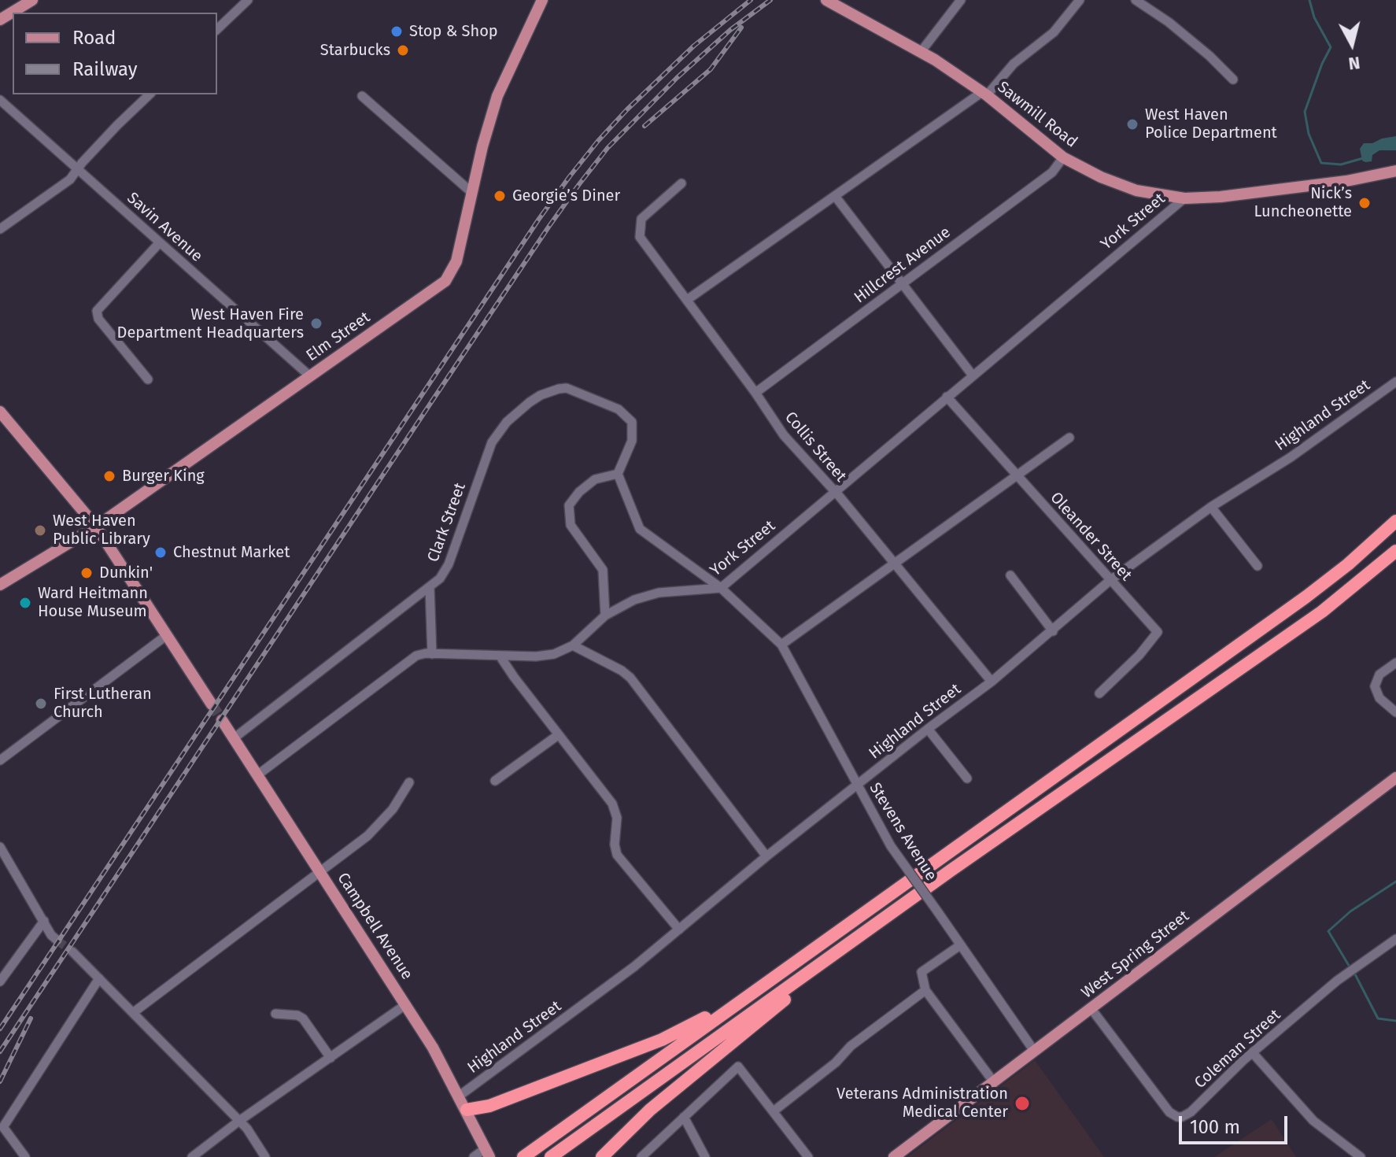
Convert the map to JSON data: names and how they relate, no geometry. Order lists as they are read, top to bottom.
{
  "streets": {
    "main road": [
      "Sawmill Road",
      "Elm Street",
      "Campbell Avenue",
      "West Spring Street"
    ],
    "street": [
      "York Street",
      "Savin Avenue",
      "Hillcrest Avenue",
      "Highland Street",
      "Collis Street",
      "Clark Street",
      "Oleander Street",
      "Stevens Avenue",
      "Coleman Street"
    ]
  },
  "crossings": [
    ["Sawmill Road", "York Street"],
    ["Sawmill Road", "Hillcrest Avenue"],
    ["York Street", "Collis Street"],
    ["York Street", "Oleander Street"],
    ["York Street", "Stevens Avenue"],
    ["York Street", "Campbell Avenue"],
    ["Savin Avenue", "Elm Street"],
    ["Hillcrest Avenue", "Collis Street"],
    ["Highland Street", "Collis Street"],
    ["Highland Street", "Oleander Street"],
    ["Highland Street", "Stevens Avenue"],
    ["Highland Street", "Campbell Avenue"],
    ["Clark Street", "Stevens Avenue"],
    ["Clark Street", "Campbell Avenue"],
    ["Stevens Avenue", "West Spring Street"],
    ["West Spring Street", "Coleman Street"]
  ],
  "places": [
    "Stop & Shop",
    "Starbucks",
    "West Haven Police Department",
    "Georgie’s Diner",
    "Nick’s Luncheonette",
    "West Haven Fire Department Headquarters",
    "Burger King",
    "West Haven Public Library",
    "Chestnut Market",
    "Dunkin'",
    "Ward Heitmann House Museum",
    "First Lutheran Church",
    "Veterans Administration Medical Center"
  ],
  "legend": ["Road", "Railway"],
  "scale_bar": "100 m",
  "north": "bottom"
}
